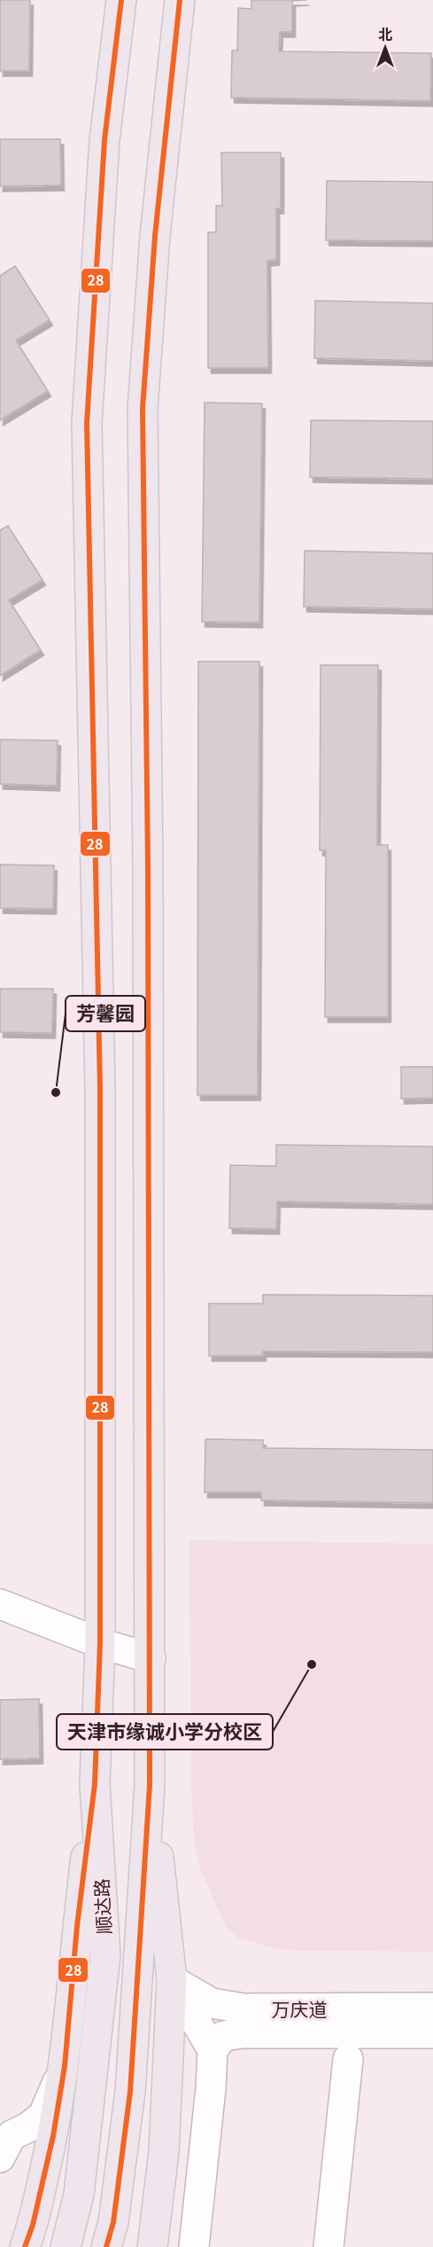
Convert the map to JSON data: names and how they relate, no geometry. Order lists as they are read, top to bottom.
{
  "streets": {
    "main road": ["顺达路"],
    "street": ["万庆道"]
  },
  "places": ["芳馨园", "天津市缘诚小学分校区"],
  "lines": ["transit line 28"],
  "north": "top"
}
